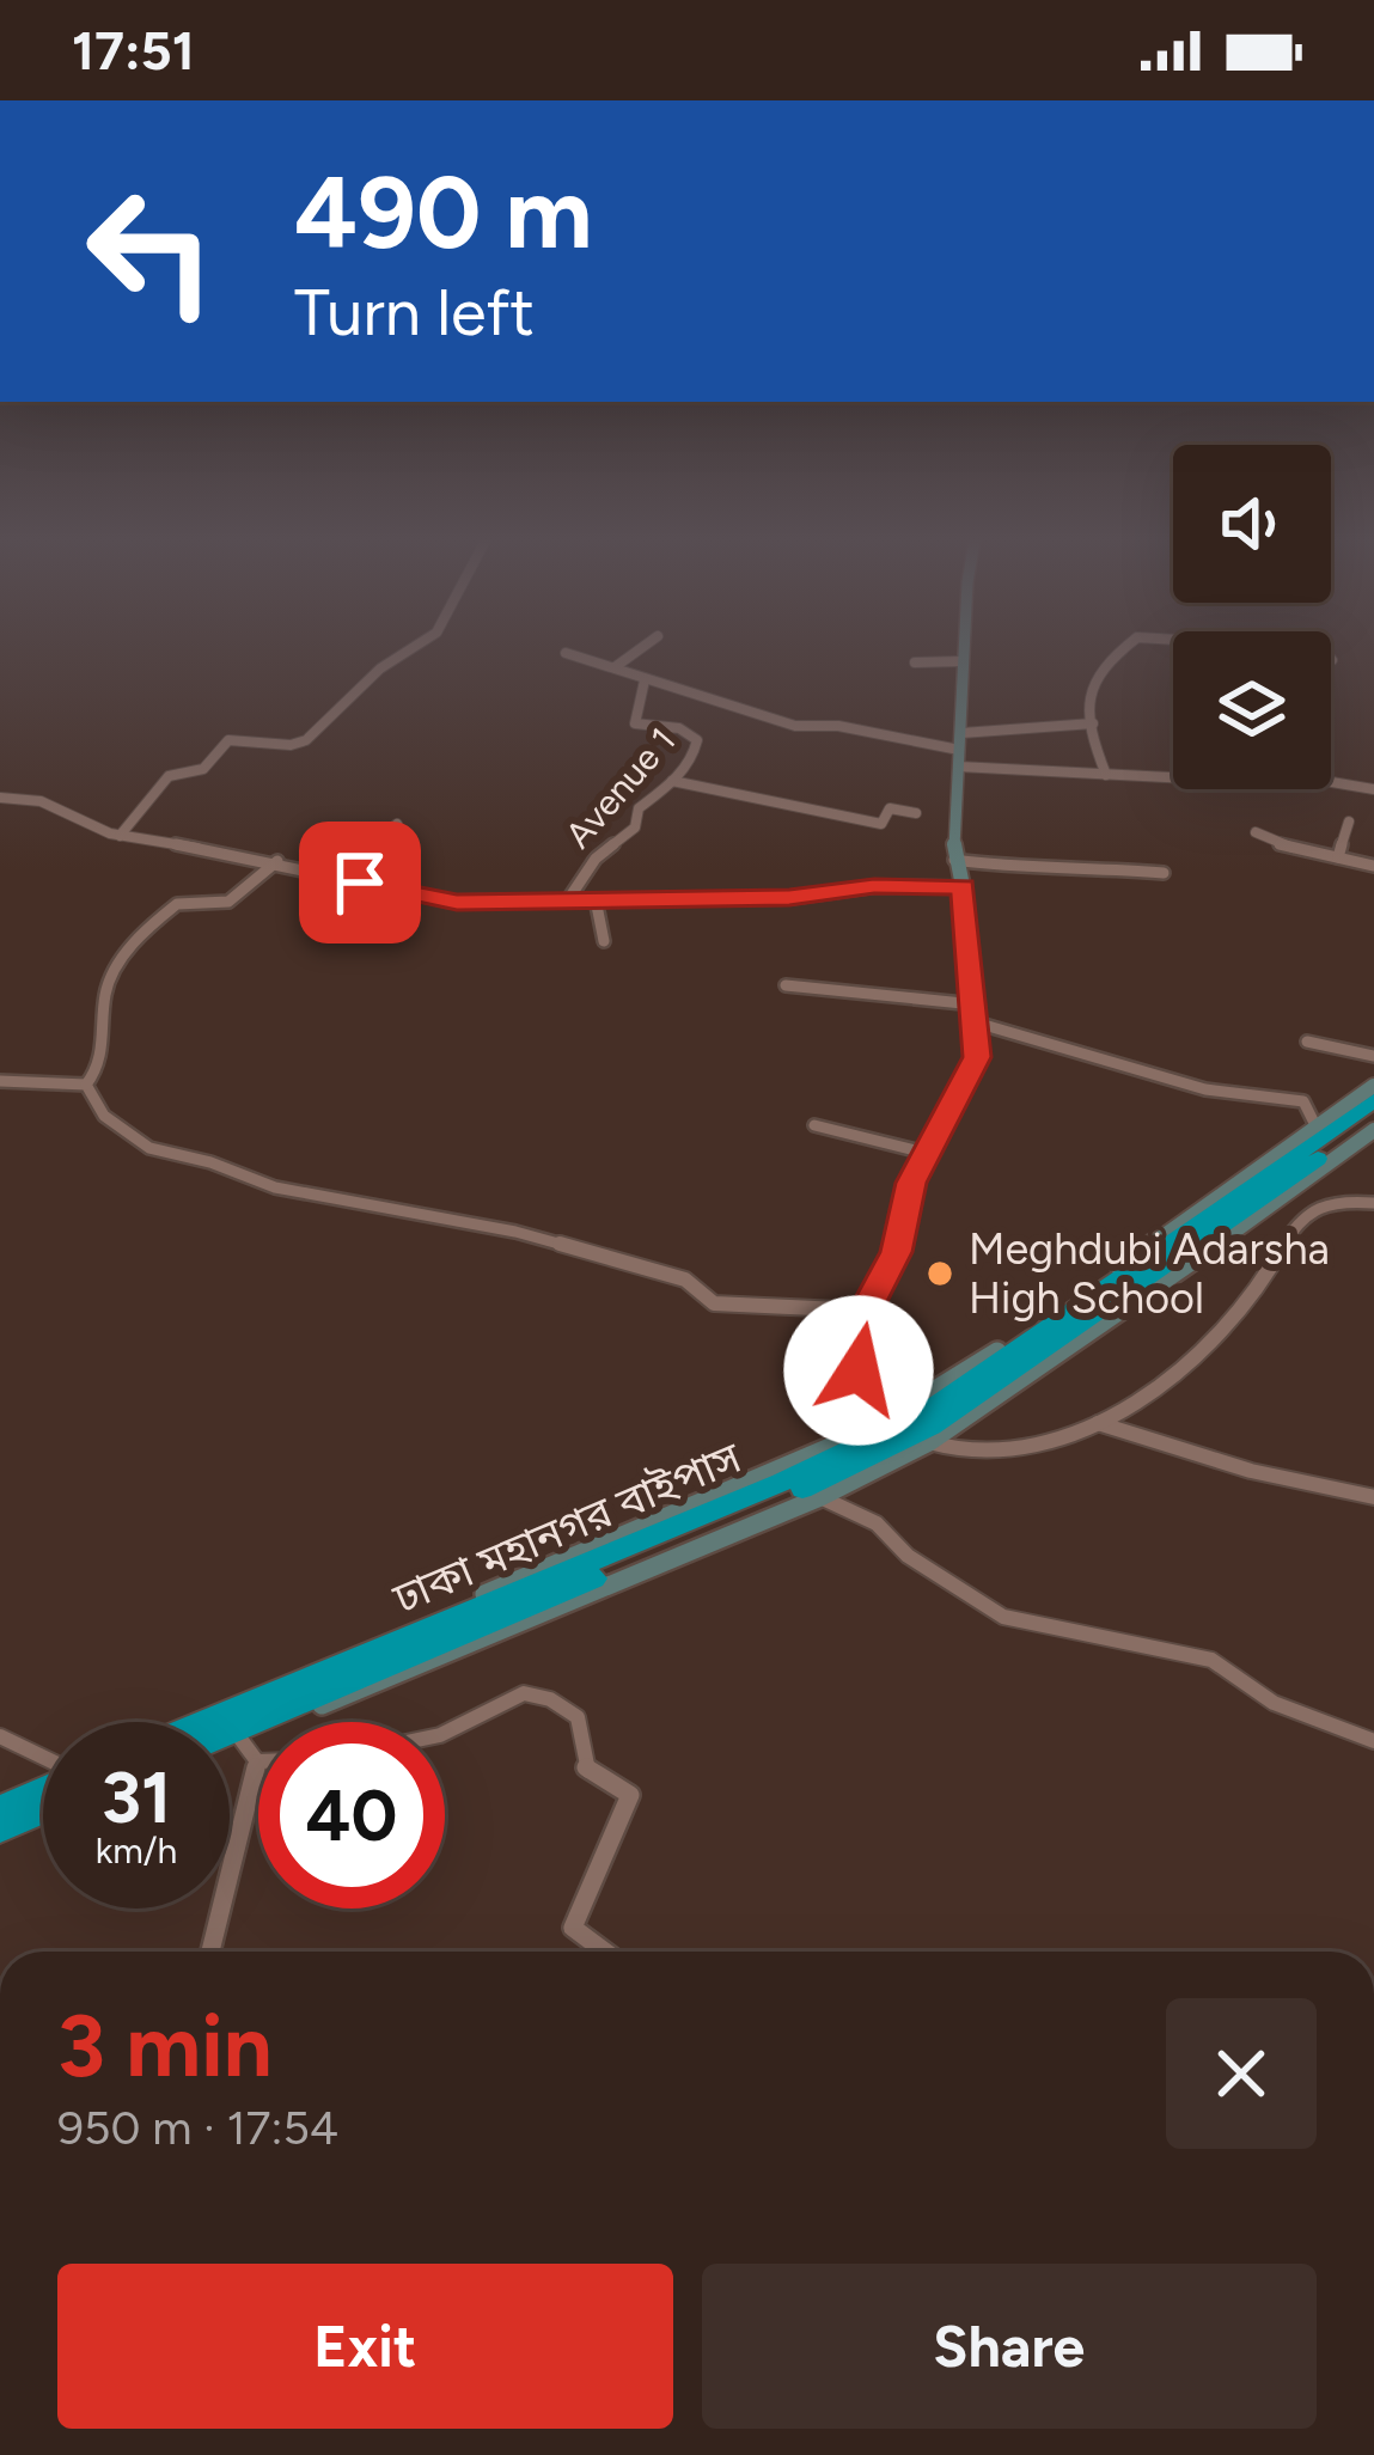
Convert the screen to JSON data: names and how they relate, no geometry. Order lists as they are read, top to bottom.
{
  "streets": {
    "highway": ["ঢাকা মহানগর বাইপাস"],
    "street": ["Avenue 1"]
  },
  "places": ["Meghdubi Adarsha High School"],
  "page": {
    "status": "17:51",
    "turn": ["490 m", "Turn left"],
    "speed": "31 km/h",
    "limit": "40",
    "heading": ["3 min", "950 m · 17:54"],
    "buttons": ["Exit", "Share"]
  }
}
